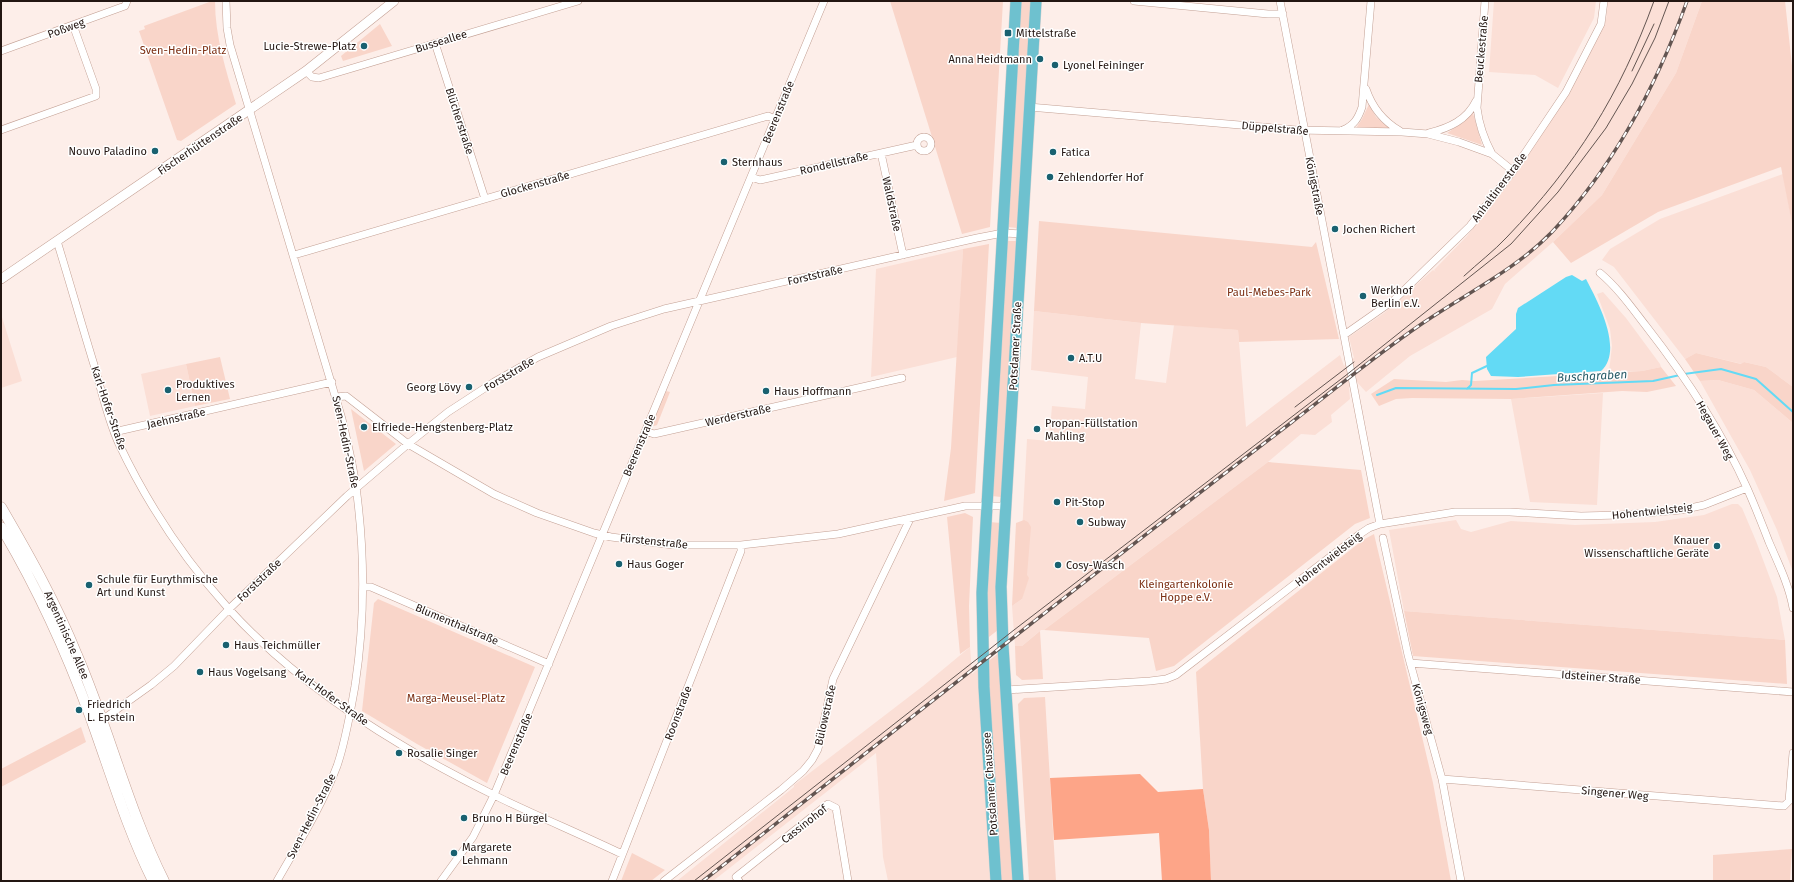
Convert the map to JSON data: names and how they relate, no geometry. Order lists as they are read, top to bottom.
{
  "streets": {
    "main road": ["Potsdamer Straße", "Argentinische Allee", "Potsdamer Chaussee"],
    "street": [
      "Poßweg",
      "Busseallee",
      "Beuckestraße",
      "Beerenstraße",
      "Blücherstraße",
      "Düppelstraße",
      "Fischerhüttenstraße",
      "Rondellstraße",
      "Glockenstraße",
      "Königstraße",
      "Anhaltinerstraße",
      "Waldstraße",
      "Forststraße",
      "Karl-Hofer-Straße",
      "Werderstraße",
      "Jaehnstraße",
      "Hegauer Weg",
      "Sven-Hedin-Straße",
      "Hohentwielsteig",
      "Fürstenstraße",
      "Blumenthalstraße",
      "Idsteiner Straße",
      "Königsweg",
      "Roonstraße",
      "Bülowstraße",
      "Singener Weg",
      "Cassinohof"
    ]
  },
  "crossings": [
    ["Busseallee", "Blücherstraße"],
    ["Busseallee", "Fischerhüttenstraße"],
    ["Beuckestraße", "Düppelstraße"],
    ["Beerenstraße", "Rondellstraße"],
    ["Beerenstraße", "Glockenstraße"],
    ["Beerenstraße", "Forststraße"],
    ["Beerenstraße", "Karl-Hofer-Straße"],
    ["Beerenstraße", "Werderstraße"],
    ["Beerenstraße", "Fürstenstraße"],
    ["Beerenstraße", "Blumenthalstraße"],
    ["Blücherstraße", "Glockenstraße"],
    ["Düppelstraße", "Königstraße"],
    ["Düppelstraße", "Anhaltinerstraße"],
    ["Düppelstraße", "Potsdamer Straße"],
    ["Fischerhüttenstraße", "Karl-Hofer-Straße"],
    ["Fischerhüttenstraße", "Sven-Hedin-Straße"],
    ["Rondellstraße", "Waldstraße"],
    ["Glockenstraße", "Sven-Hedin-Straße"],
    ["Königstraße", "Anhaltinerstraße"],
    ["Königstraße", "Hohentwielsteig"],
    ["Waldstraße", "Forststraße"],
    ["Forststraße", "Potsdamer Straße"],
    ["Forststraße", "Karl-Hofer-Straße"],
    ["Forststraße", "Sven-Hedin-Straße"],
    ["Forststraße", "Fürstenstraße"],
    ["Forststraße", "Argentinische Allee"],
    ["Potsdamer Straße", "Hohentwielsteig"],
    ["Potsdamer Straße", "Fürstenstraße"],
    ["Potsdamer Straße", "Potsdamer Chaussee"],
    ["Karl-Hofer-Straße", "Jaehnstraße"],
    ["Karl-Hofer-Straße", "Sven-Hedin-Straße"],
    ["Karl-Hofer-Straße", "Roonstraße"],
    ["Jaehnstraße", "Sven-Hedin-Straße"],
    ["Hegauer Weg", "Hohentwielsteig"],
    ["Sven-Hedin-Straße", "Fürstenstraße"],
    ["Sven-Hedin-Straße", "Blumenthalstraße"],
    ["Hohentwielsteig", "Potsdamer Chaussee"],
    ["Fürstenstraße", "Roonstraße"],
    ["Fürstenstraße", "Bülowstraße"],
    ["Idsteiner Straße", "Königsweg"],
    ["Königsweg", "Singener Weg"]
  ],
  "water": ["Buschgraben"],
  "parks": [
    "Sven-Hedin-Platz",
    "Paul-Mebes-Park",
    "Kleingartenkolonie Hoppe e.V.",
    "Marga-Meusel-Platz"
  ],
  "places": {
    "transit": ["Mittelstraße"],
    "other": [
      "Lucie-Strewe-Platz",
      "Anna Heidtmann",
      "Lyonel Feininger",
      "Nouvo Paladino",
      "Fatica",
      "Sternhaus",
      "Zehlendorfer Hof",
      "Jochen Richert",
      "Werkhof Berlin e.V.",
      "A.T.U",
      "Georg Lövy",
      "Produktives Lernen",
      "Haus Hoffmann",
      "Elfriede-Hengstenberg-Platz",
      "Propan-Füllstation Mahling",
      "Pit-Stop",
      "Subway",
      "Knauer Wissenschaftliche Geräte",
      "Haus Goger",
      "Cosy-Wasch",
      "Schule für Eurythmische Art und Kunst",
      "Haus Teichmüller",
      "Haus Vogelsang",
      "Friedrich L. Epstein",
      "Rosalie Singer",
      "Bruno H Bürgel",
      "Margarete Lehmann"
    ]
  }
}
